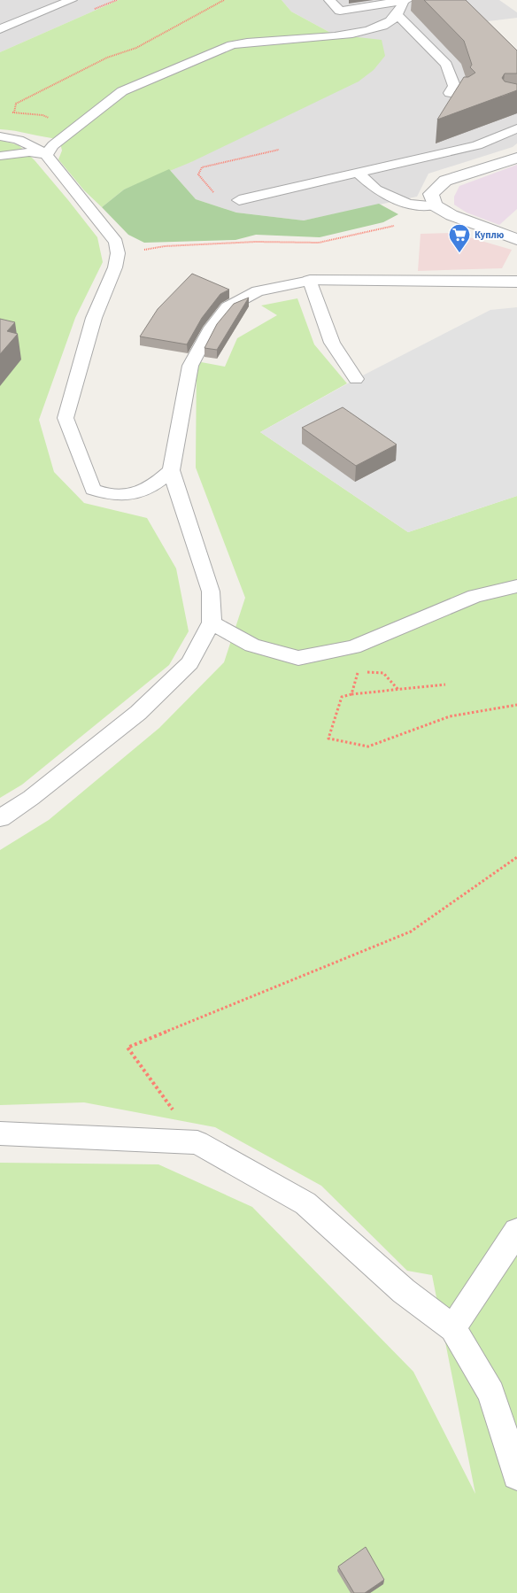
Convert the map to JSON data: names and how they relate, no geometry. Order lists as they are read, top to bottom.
{
  "places": {
    "supermarket": ["Куплю"]
  }
}
